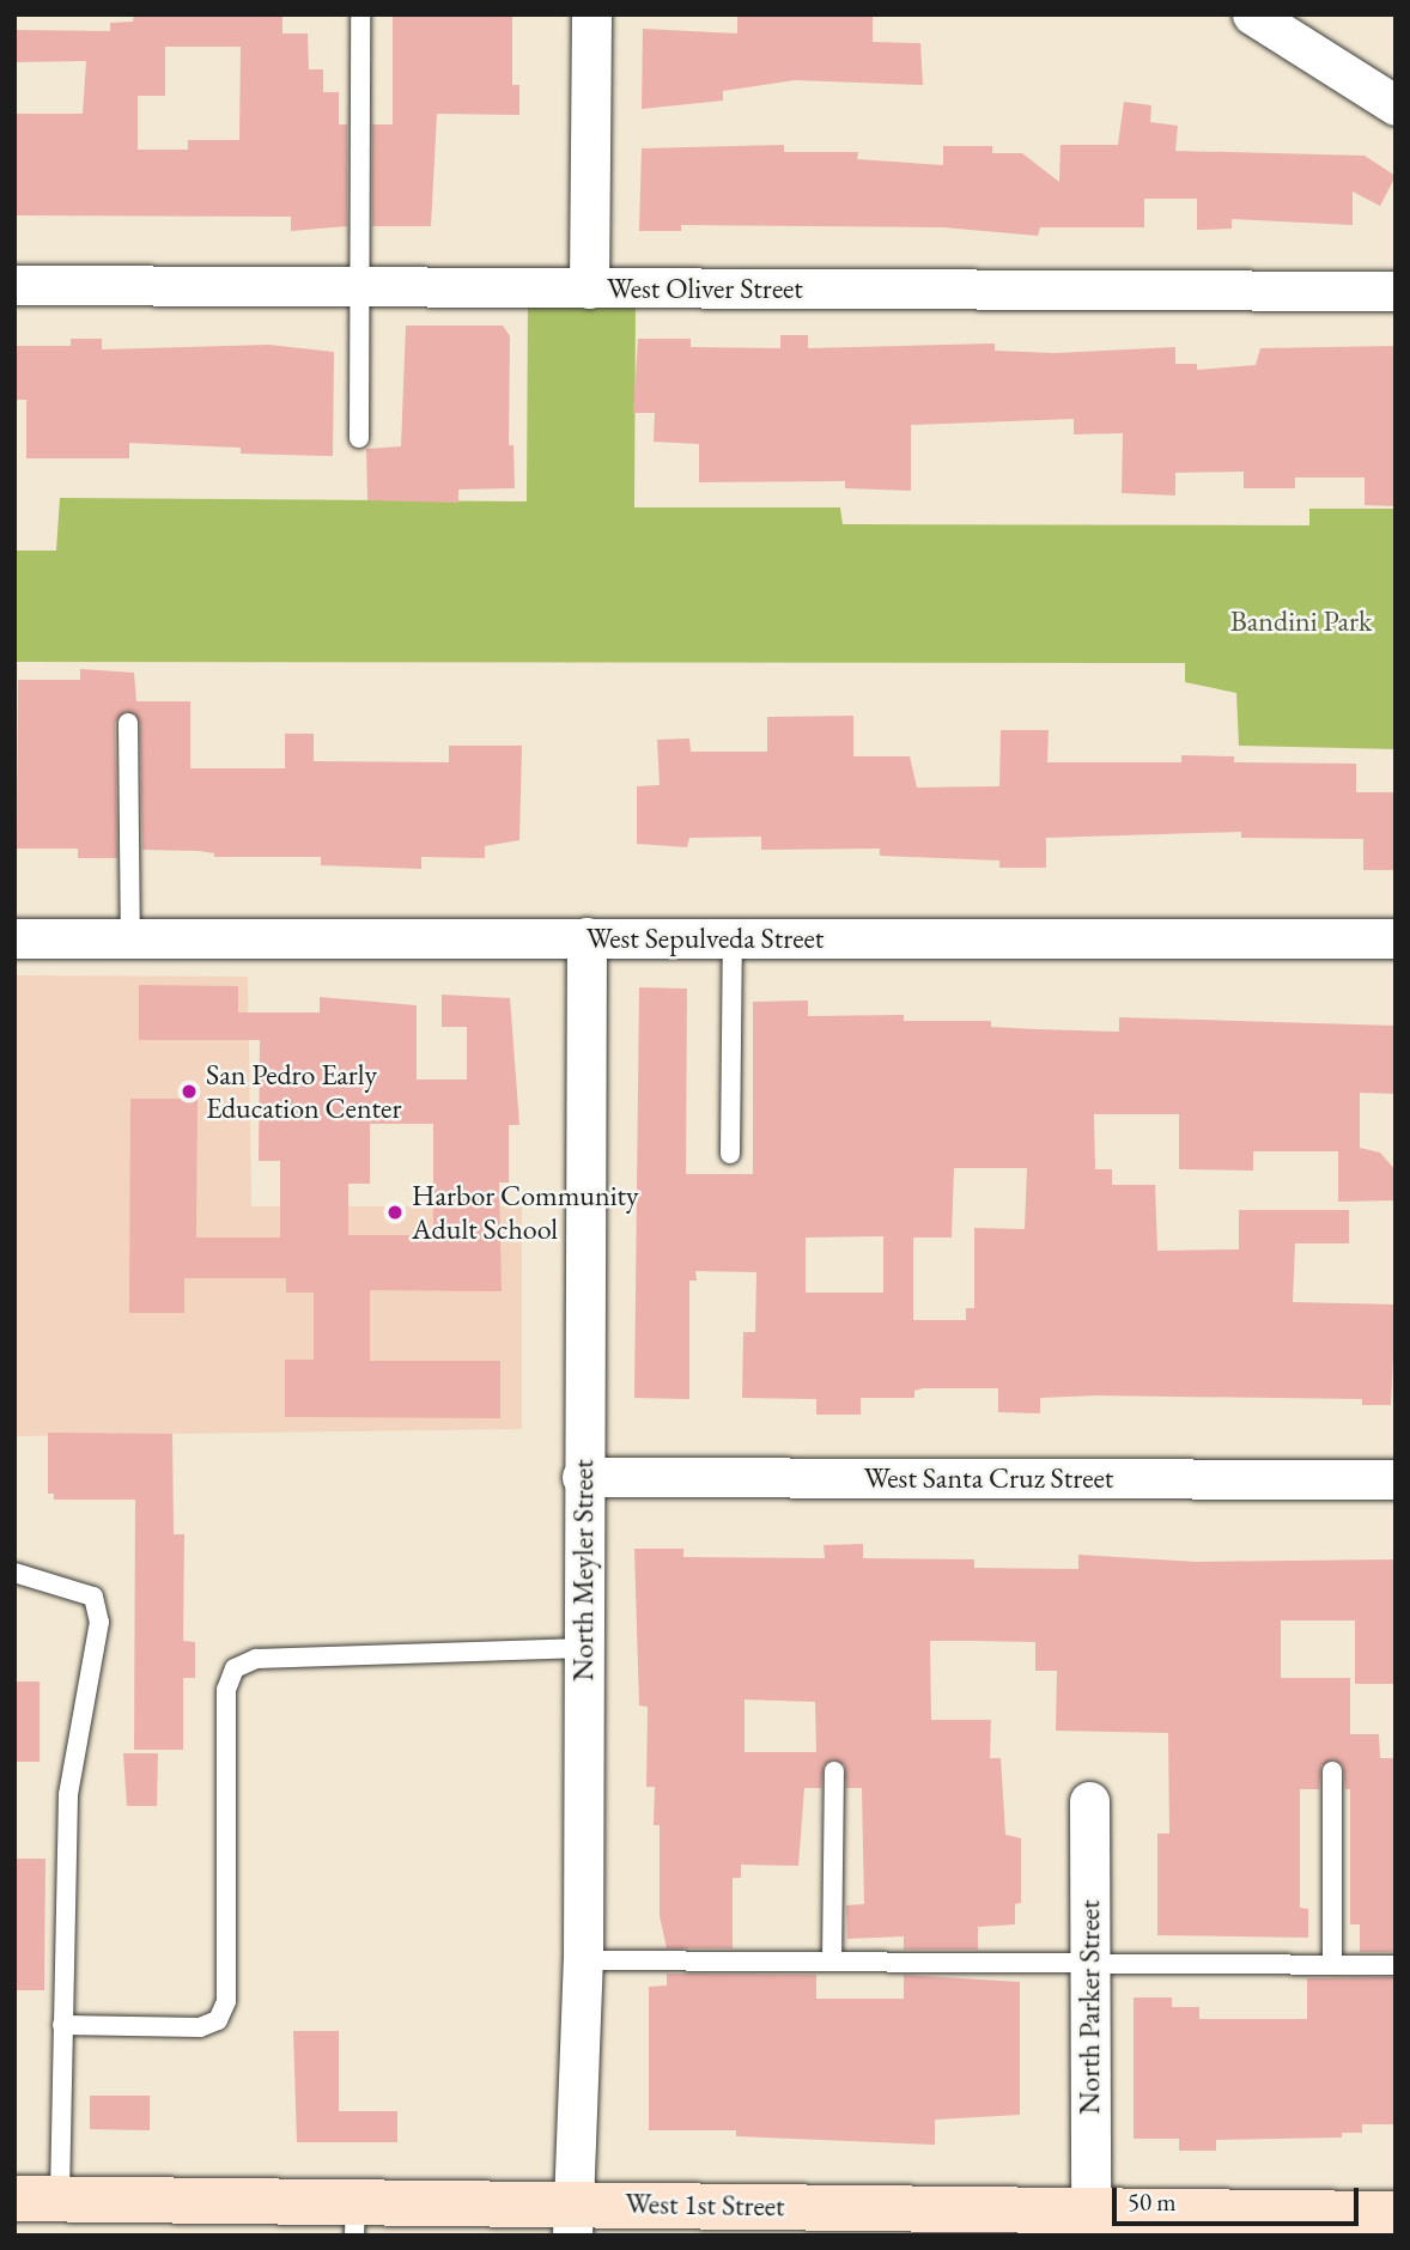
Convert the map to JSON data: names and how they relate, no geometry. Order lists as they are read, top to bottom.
{
  "streets": {
    "street": [
      "West Oliver Street",
      "West Sepulveda Street",
      "West Santa Cruz Street",
      "North Meyler Street",
      "North Parker Street",
      "West 1st Street"
    ]
  },
  "crossings": [
    ["West Sepulveda Street", "North Meyler Street"],
    ["West Santa Cruz Street", "North Meyler Street"],
    ["North Meyler Street", "West 1st Street"],
    ["North Parker Street", "West 1st Street"]
  ],
  "parks": ["Bandini Park"],
  "places": ["San Pedro Early Education Center", "Harbor Community Adult School"],
  "scale_bar": "50 m"
}
